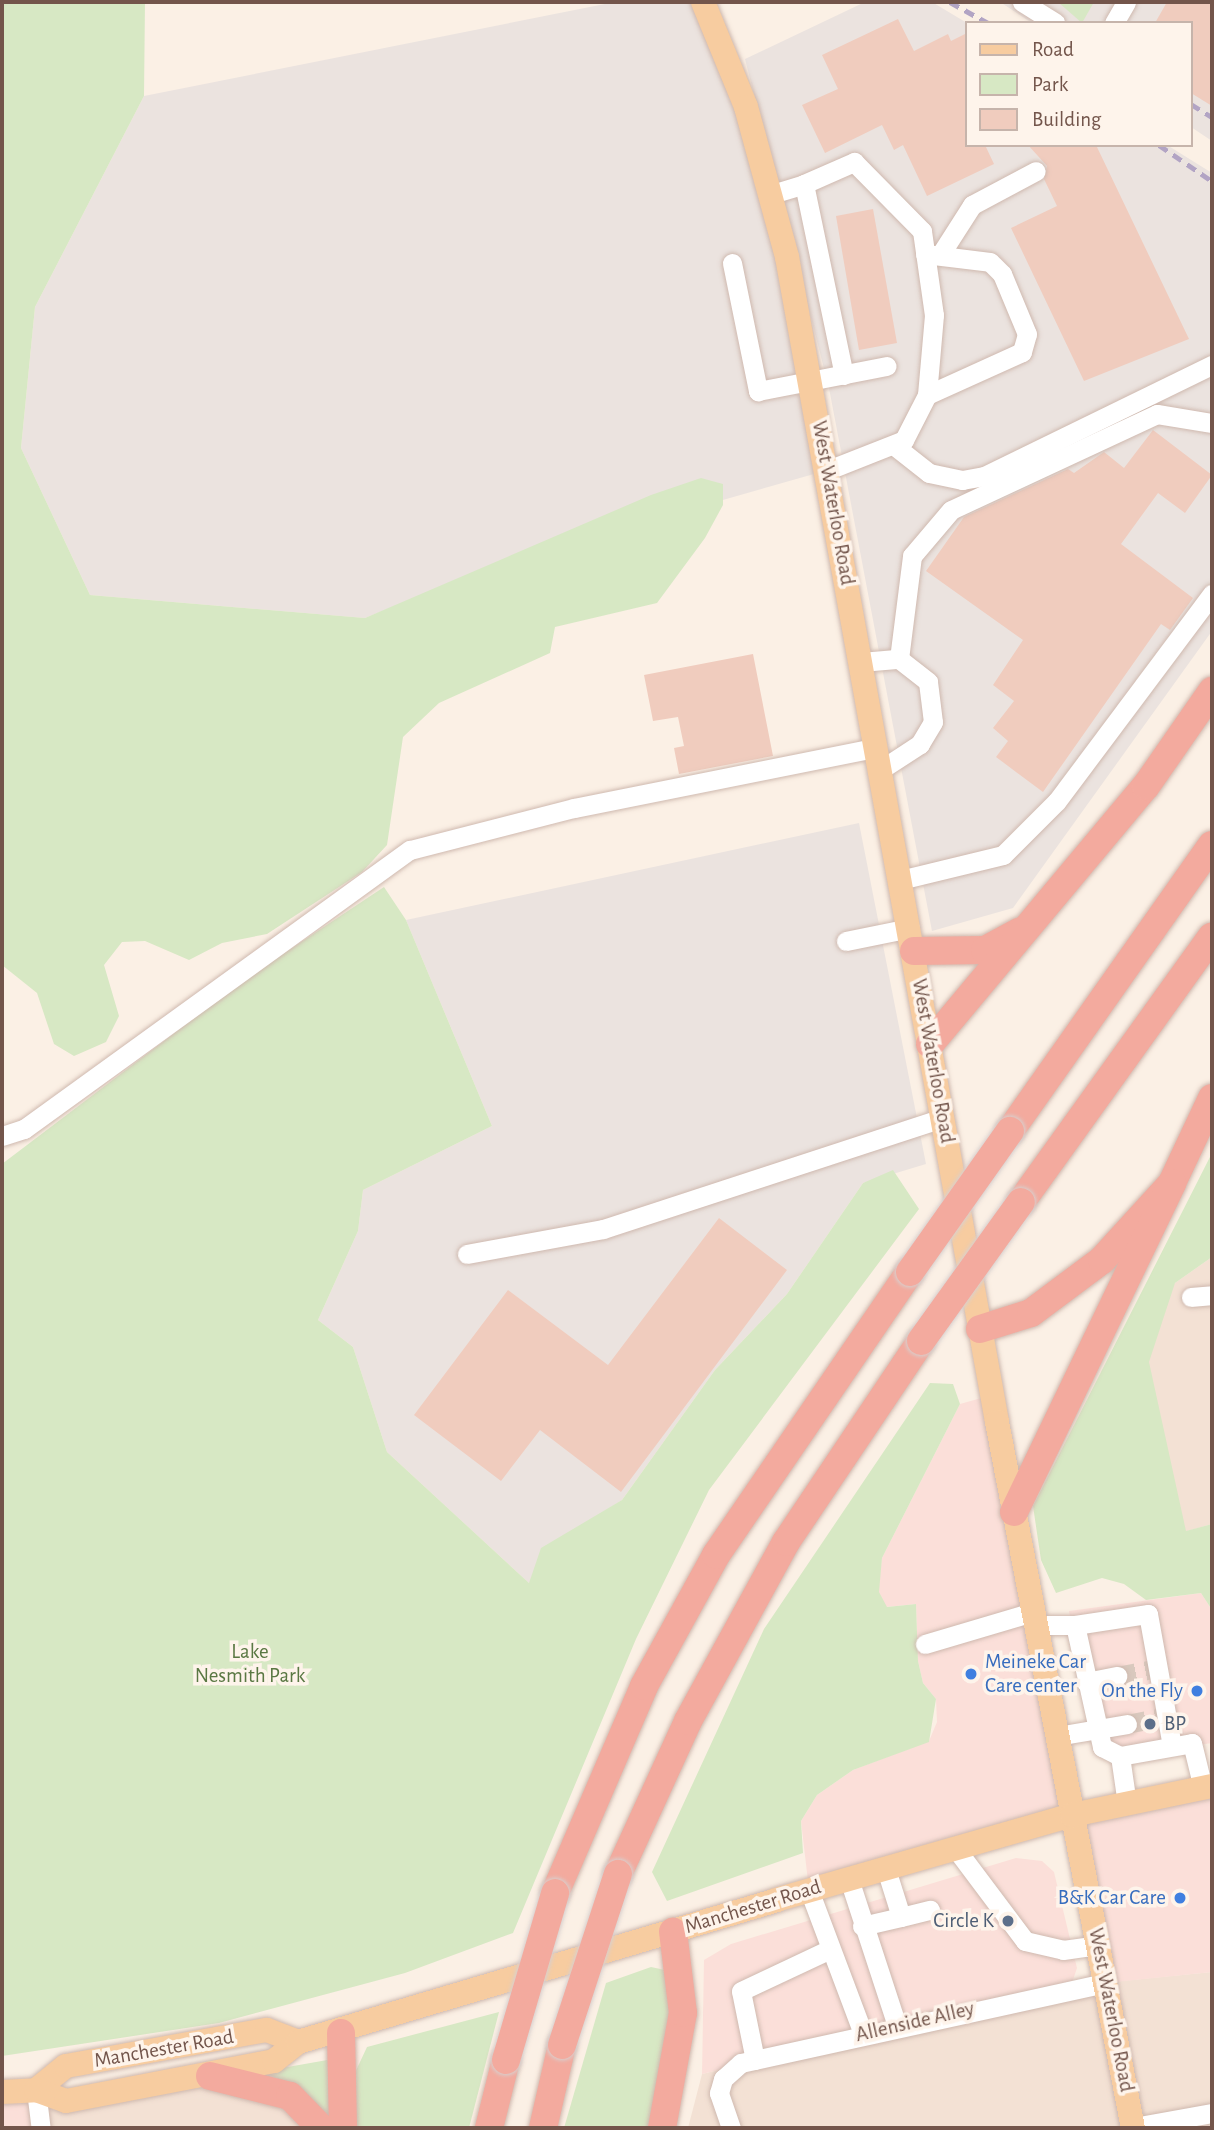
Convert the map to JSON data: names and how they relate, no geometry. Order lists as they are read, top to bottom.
{
  "streets": {
    "main road": ["West Waterloo Road", "Manchester Road"],
    "street": ["Allenside Alley"]
  },
  "crossings": [
    ["West Waterloo Road", "Manchester Road"],
    ["West Waterloo Road", "Allenside Alley"]
  ],
  "parks": ["Lake Nesmith Park"],
  "places": [
    "Meineke Car Care center",
    "On the Fly",
    "BP",
    "B&K Car Care",
    "Circle K"
  ],
  "legend": ["Road", "Park", "Building"]
}
